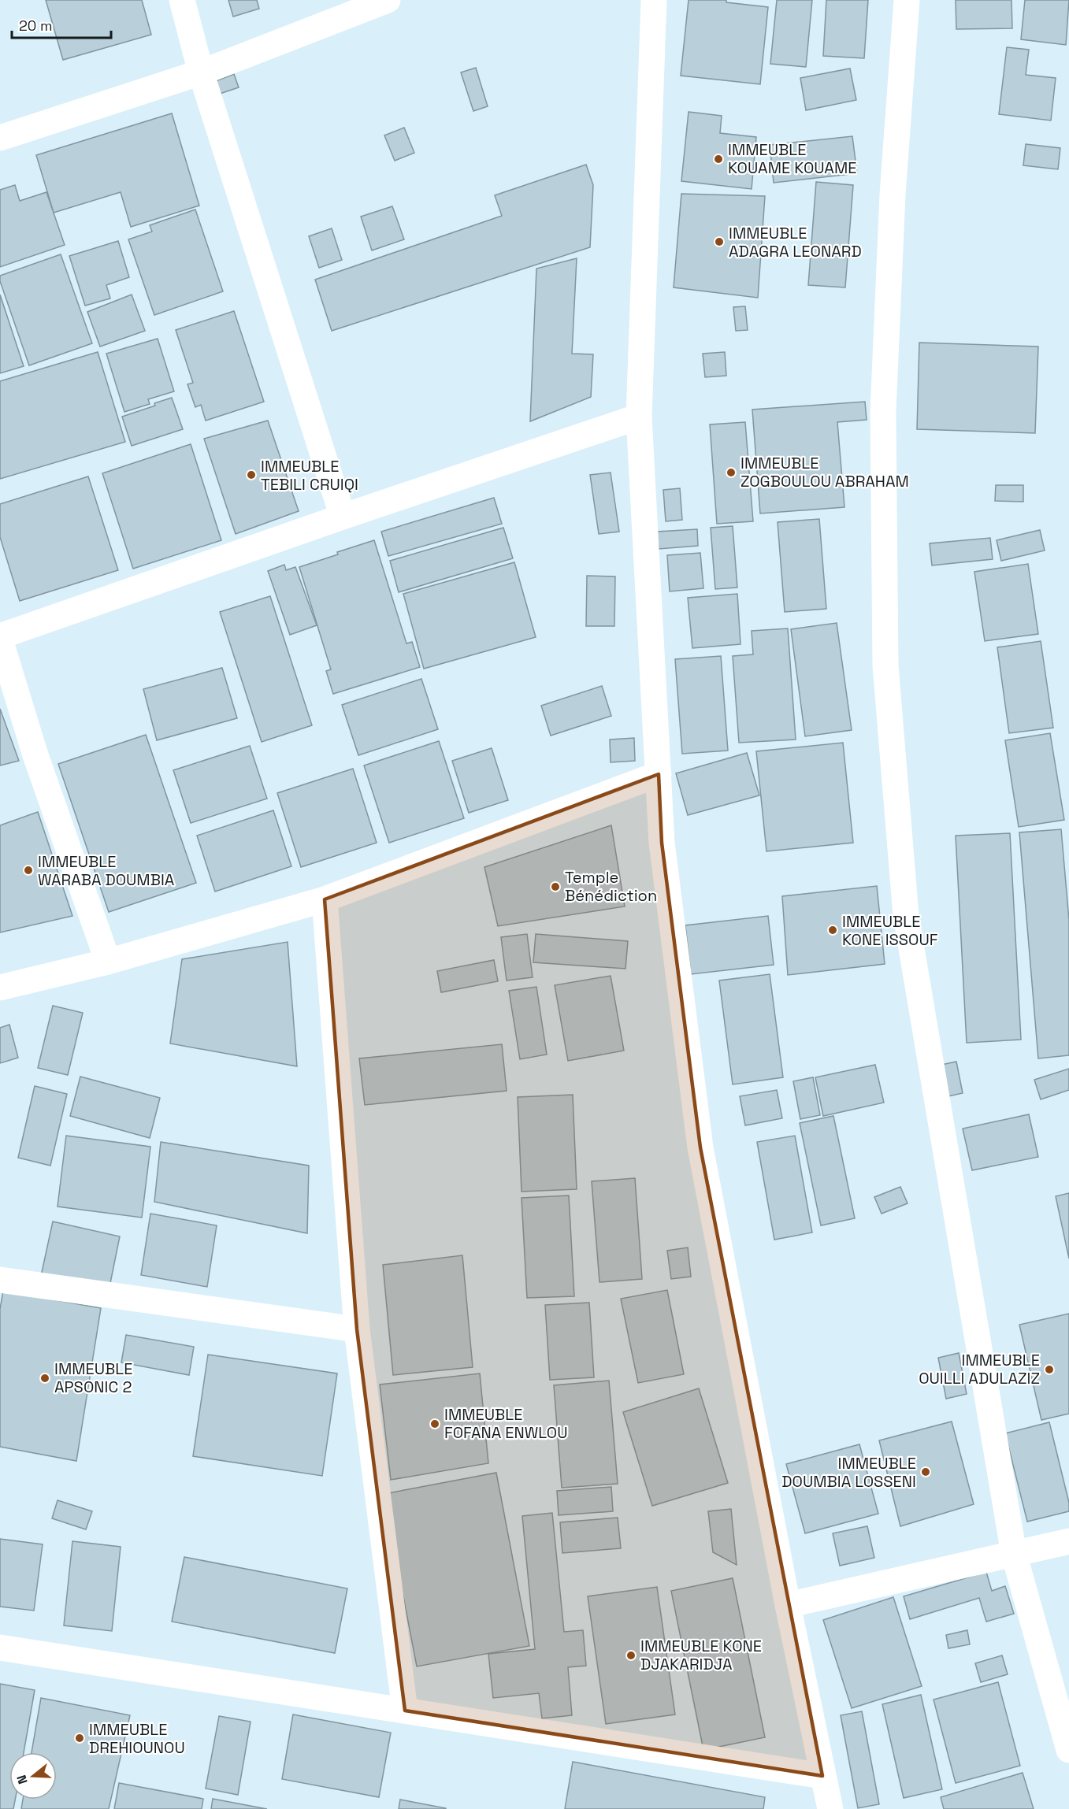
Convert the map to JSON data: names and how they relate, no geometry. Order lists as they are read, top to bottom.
{
  "places": [
    "IMMEUBLE KOUAME KOUAME",
    "IMMEUBLE ADAGRA LEONARD",
    "IMMEUBLE ZOGBOULOU ABRAHAM",
    "IMMEUBLE TEBILI CRUIQI",
    "IMMEUBLE WARABA DOUMBIA",
    "Temple Bénédiction",
    "IMMEUBLE KONE ISSOUF",
    "IMMEUBLE OUILLI ADULAZIZ",
    "IMMEUBLE APSONIC 2",
    "IMMEUBLE FOFANA ENWLOU",
    "IMMEUBLE DOUMBIA LOSSENI",
    "IMMEUBLE KONE DJAKARIDJA",
    "IMMEUBLE DREHIOUNOU"
  ],
  "scale_bar": "20 m",
  "north": "left"
}
